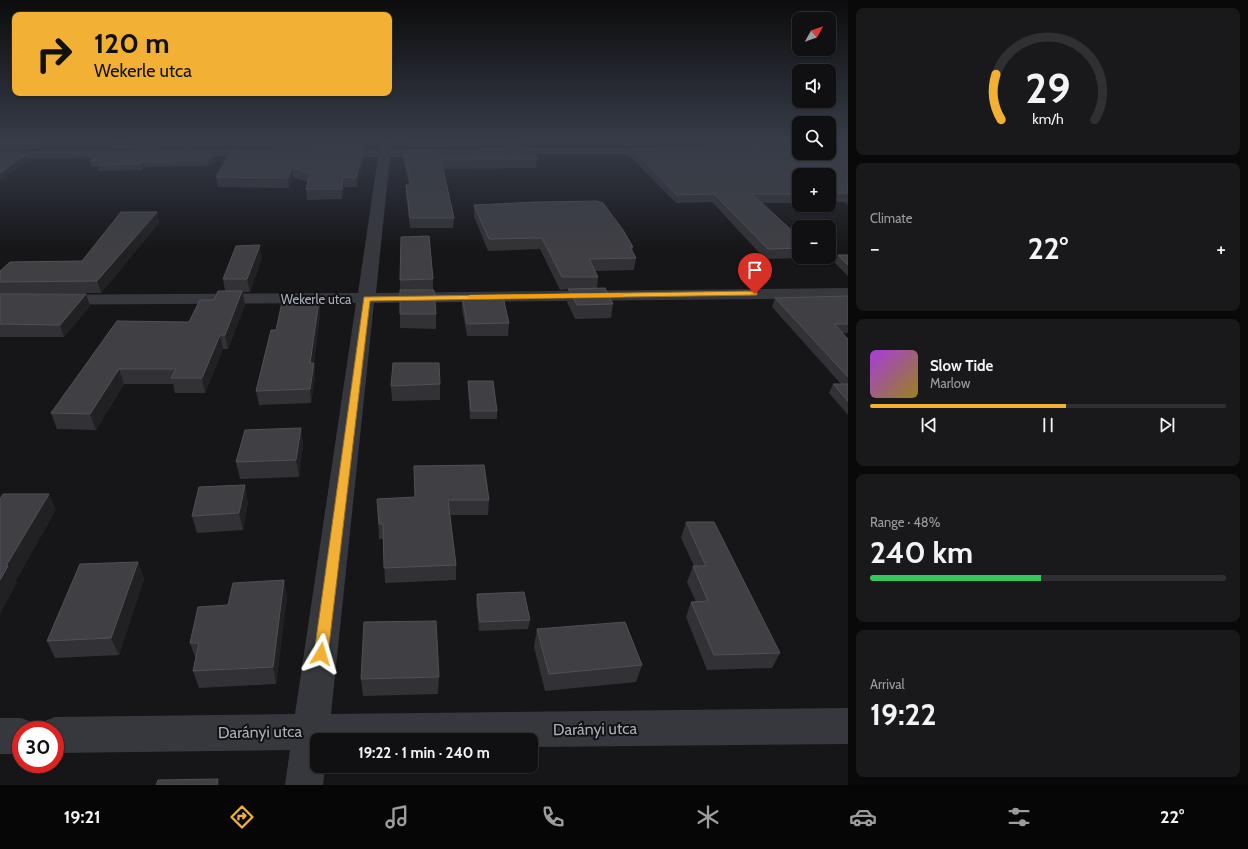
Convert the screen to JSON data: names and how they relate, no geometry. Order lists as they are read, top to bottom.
{
  "streets": {
    "street": ["Wekerle utca", "Darányi utca"]
  },
  "north": "top right",
  "page": {
    "map_buttons": ["+", "−"],
    "turn": ["120 m", "Wekerle utca"],
    "tile": [
      "Climate",
      ["Range · 48%", "240 km"],
      ["Arrival", "19:22"]
    ],
    "heat": ["−", "22°", "+"],
    "song": ["Slow Tide", "Marlow"],
    "limit": "30",
    "trip": "19:22 · 1 min · 240 m",
    "tabs": ["19:21", "22°"],
    "gauge": ["29", "km/h"]
  }
}
